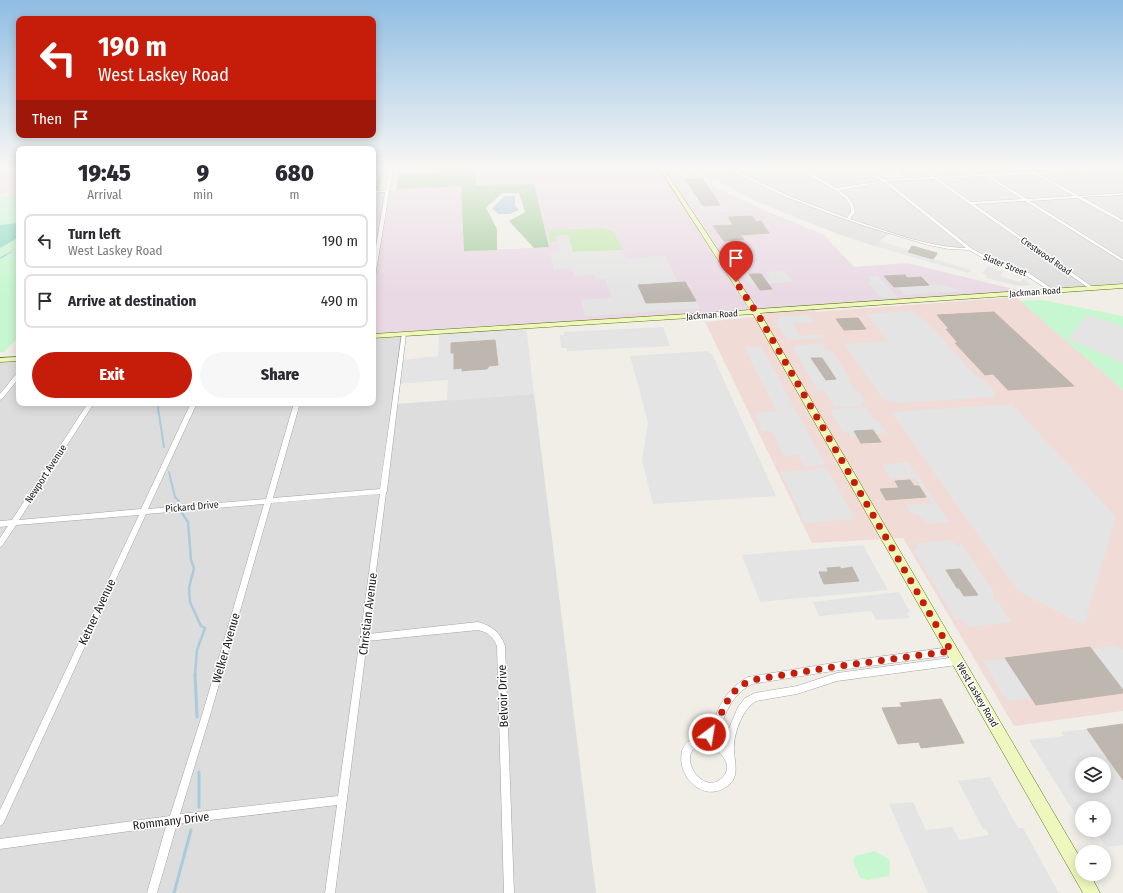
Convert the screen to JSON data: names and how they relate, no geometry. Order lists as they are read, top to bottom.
{
  "streets": {
    "main road": ["Jackman Road", "West Laskey Road"],
    "street": [
      "Crestwood Road",
      "Slater Street",
      "Newport Avenue",
      "Pickard Drive",
      "Ketner Avenue",
      "Christian Avenue",
      "Welker Avenue",
      "Belvoir Drive",
      "Rommany Drive"
    ]
  },
  "crossings": [
    ["Crestwood Road", "Jackman Road"],
    ["Slater Street", "Jackman Road"],
    ["Jackman Road", "Christian Avenue"],
    ["Jackman Road", "West Laskey Road"],
    ["Newport Avenue", "Pickard Drive"],
    ["Pickard Drive", "Ketner Avenue"],
    ["Pickard Drive", "Christian Avenue"],
    ["Pickard Drive", "Welker Avenue"],
    ["Christian Avenue", "Belvoir Drive"],
    ["Christian Avenue", "Rommany Drive"],
    ["Welker Avenue", "Rommany Drive"]
  ],
  "page": {
    "turn": ["190 m", "West Laskey Road"],
    "then": "Then",
    "eta": [
      "19:45",
      "Arrival",
      "9",
      "min",
      "680",
      "m"
    ],
    "list": [
      {
        "name": "Turn left",
        "note": "West Laskey Road",
        "value": "190 m"
      },
      {
        "name": "Arrive at destination",
        "value": "490 m"
      }
    ],
    "buttons": ["Exit", "Share"],
    "map_buttons": ["+", "−"]
  }
}
